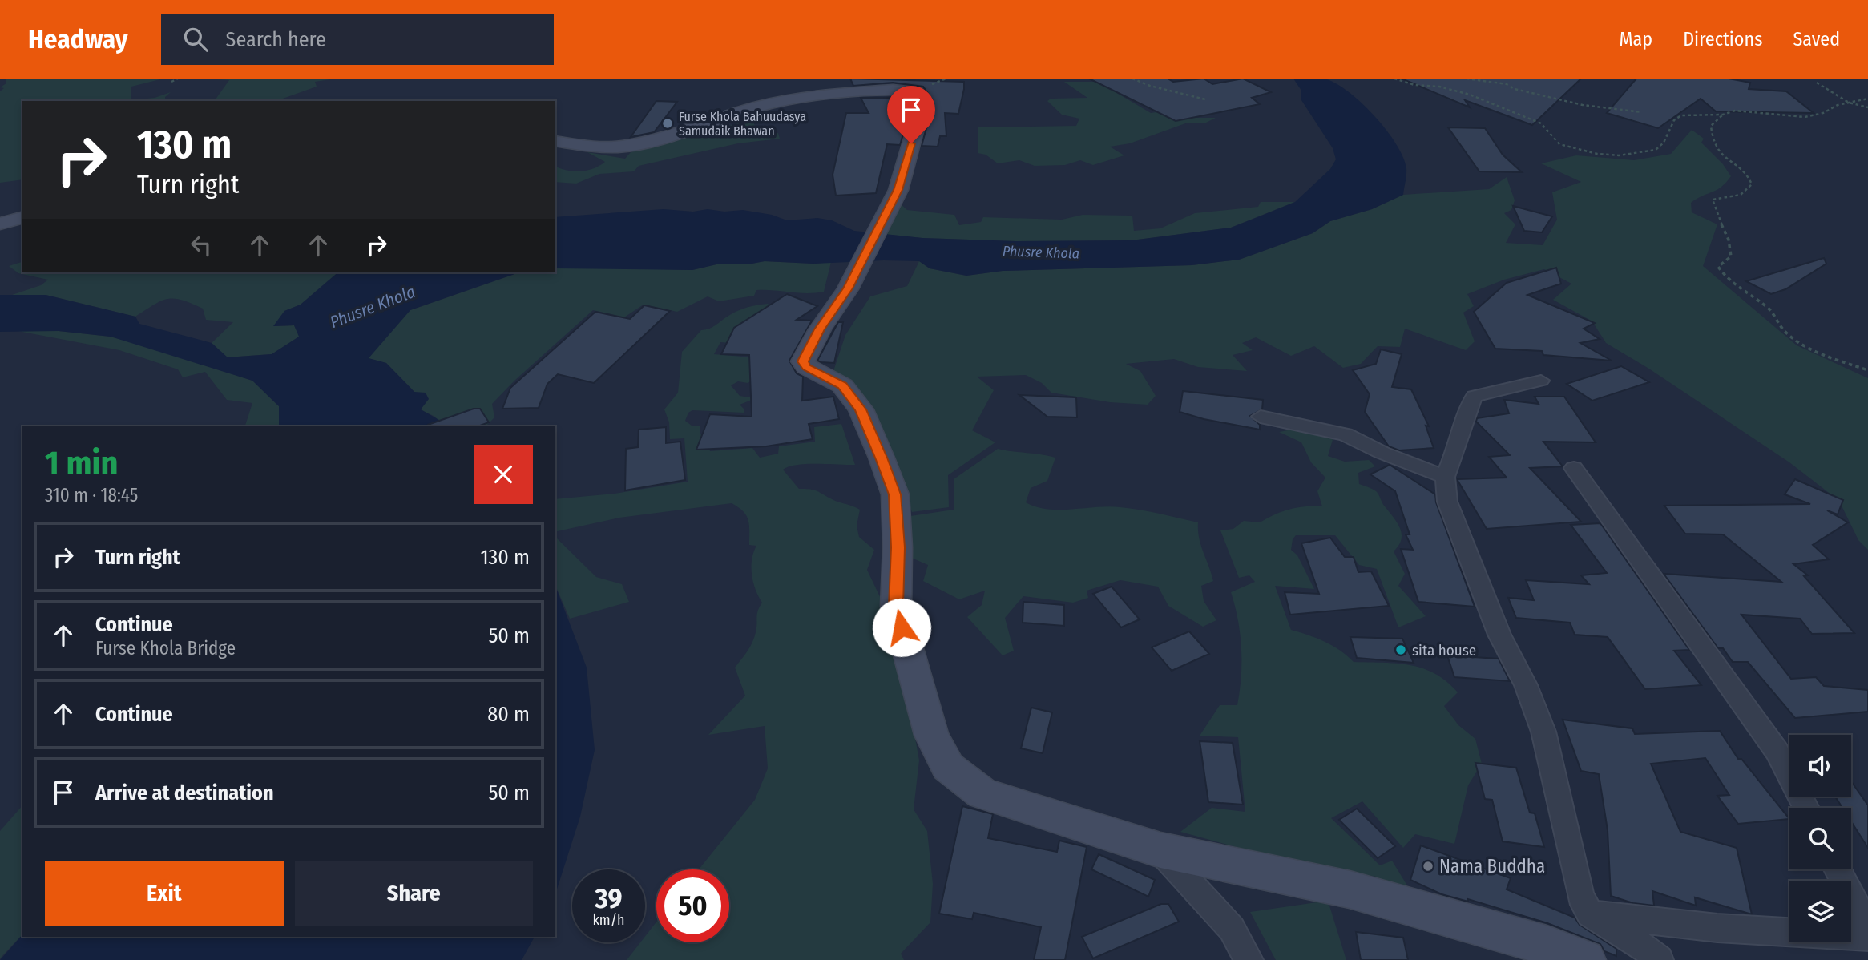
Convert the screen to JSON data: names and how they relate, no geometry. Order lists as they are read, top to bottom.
{
  "water": ["Phusre Khola"],
  "places": ["Furse Khola Bahuudasya Samudaik Bhawan", "sita house", "Nama Buddha"],
  "page": {
    "header": "Headway",
    "search": "Search here",
    "nav": ["Map", "Directions", "Saved"],
    "turn": ["130 m", "Turn right"],
    "heading": ["1 min", "310 m · 18:45"],
    "list": [
      {
        "name": "Turn right",
        "value": "130 m"
      },
      {
        "name": "Continue",
        "note": "Furse Khola Bridge",
        "value": "50 m"
      },
      {
        "name": "Continue",
        "value": "80 m"
      },
      {
        "name": "Arrive at destination",
        "value": "50 m"
      }
    ],
    "buttons": ["Exit", "Share"],
    "speed": "39 km/h",
    "limit": "50"
  }
}
